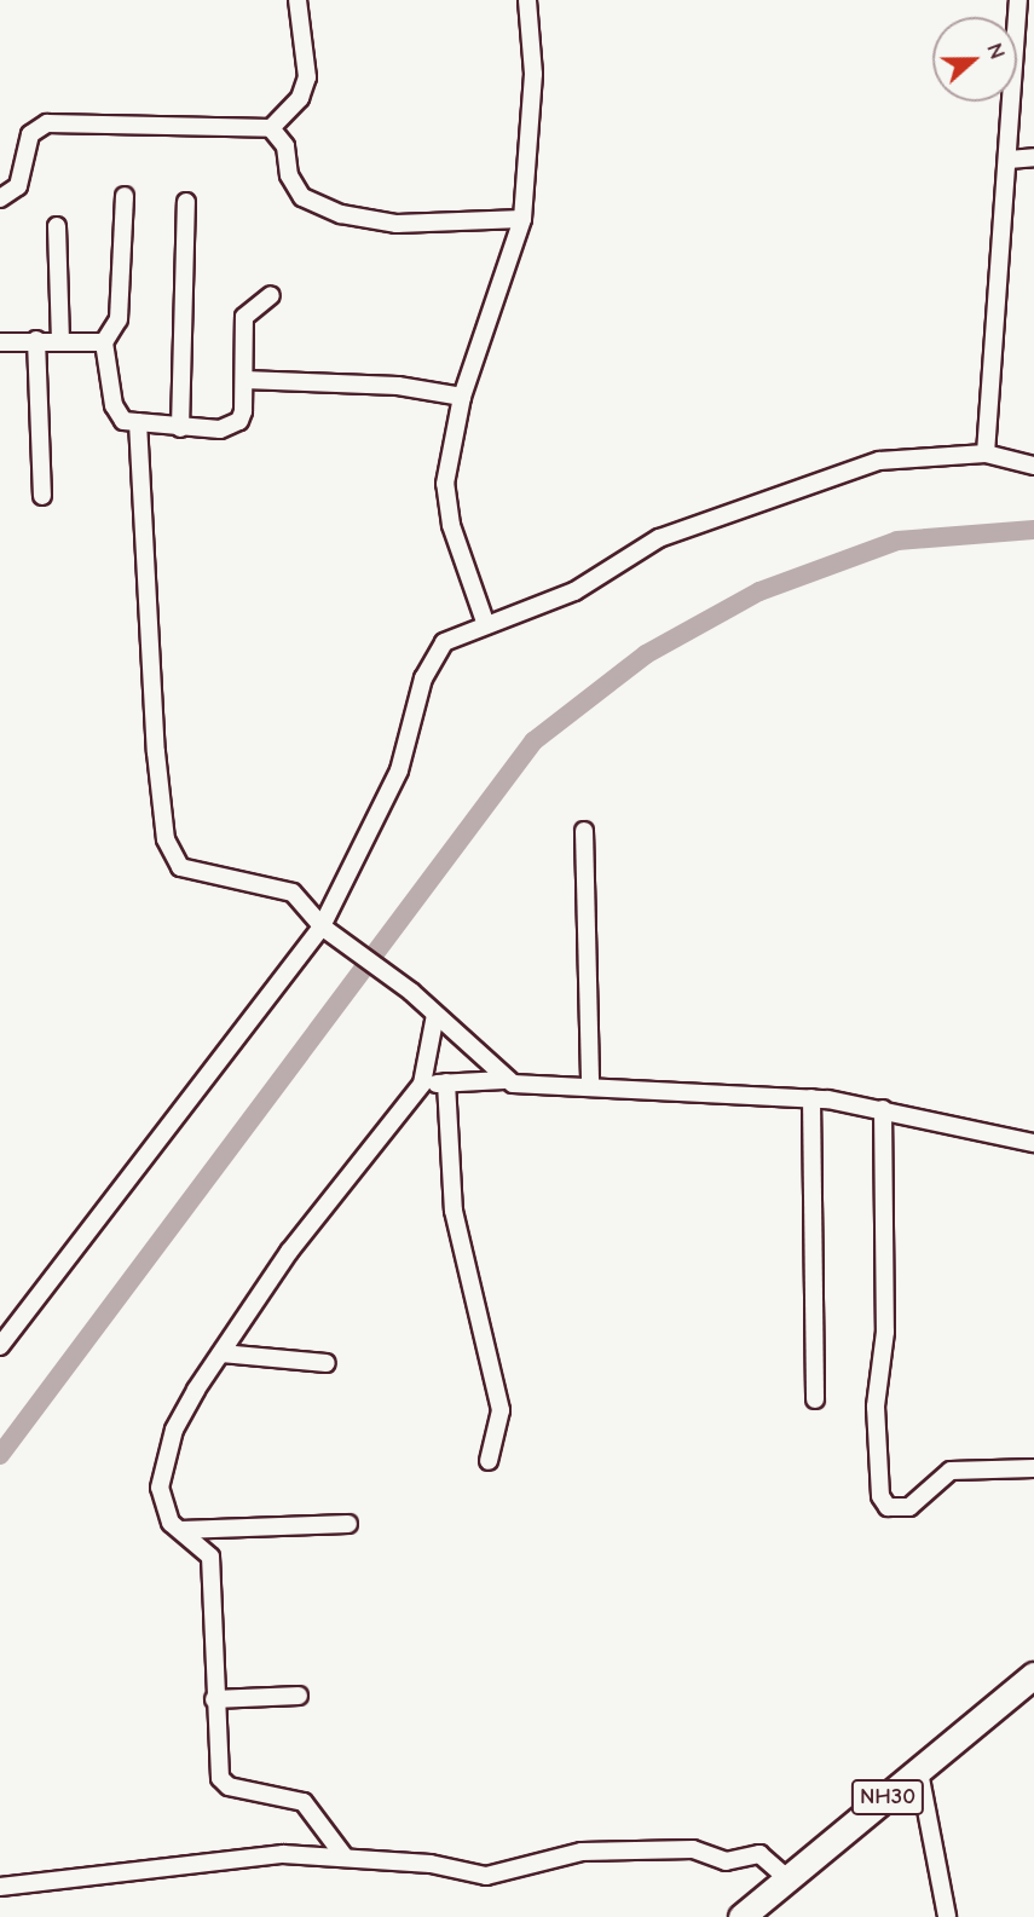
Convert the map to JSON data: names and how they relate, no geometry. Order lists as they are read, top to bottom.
{
  "streets": {
    "highway": ["NH30"]
  },
  "north": "right"
}
